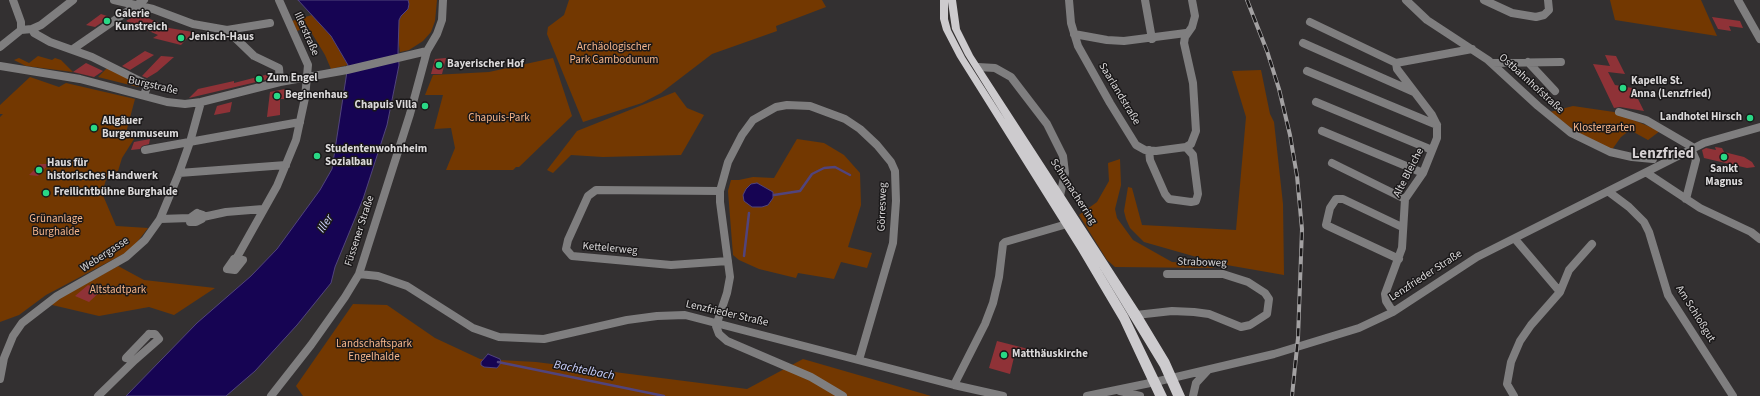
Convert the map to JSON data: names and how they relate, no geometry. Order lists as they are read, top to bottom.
{
  "streets": {
    "main road": ["Schumacherring"],
    "street": [
      "Illerstraße",
      "Ostbahnhofstraße",
      "Burgstraße",
      "Saarlandstraße",
      "Alte Bleiche",
      "Görresweg",
      "Füssener Straße",
      "Kettelerweg",
      "Webergasse",
      "Straboweg",
      "Lenzfrieder Straße",
      "Am Schloßgut"
    ]
  },
  "crossings": [
    ["Illerstraße", "Burgstraße"],
    ["Burgstraße", "Füssener Straße"],
    ["Burgstraße", "Webergasse"],
    ["Alte Bleiche", "Lenzfrieder Straße"],
    ["Schumacherring", "Straboweg"],
    ["Schumacherring", "Lenzfrieder Straße"],
    ["Görresweg", "Kettelerweg"],
    ["Görresweg", "Lenzfrieder Straße"],
    ["Füssener Straße", "Lenzfrieder Straße"],
    ["Lenzfrieder Straße", "Am Schloßgut"]
  ],
  "districts": ["Lenzfried"],
  "water": ["Iller", "Bachtelbach"],
  "parks": [
    "Archäologischer Park Cambodunum",
    "Chapuis-Park",
    "Klostergarten",
    "Grünanlage Burghalde",
    "Altstadtpark",
    "Landschaftspark Engelhalde"
  ],
  "places": [
    "Galerie Kunstreich",
    "Jenisch-Haus",
    "Bayerischer Hof",
    "Zum Engel",
    "Kapelle St. Anna (Lenzfried)",
    "Beginenhaus",
    "Chapuis Villa",
    "Landhotel Hirsch",
    "Allgäuer Burgenmuseum",
    "Studentenwohnheim Sozialbau",
    "Sankt Magnus",
    "Haus für historisches Handwerk",
    "Freilichtbühne Burghalde",
    "Matthäuskirche"
  ]
}
